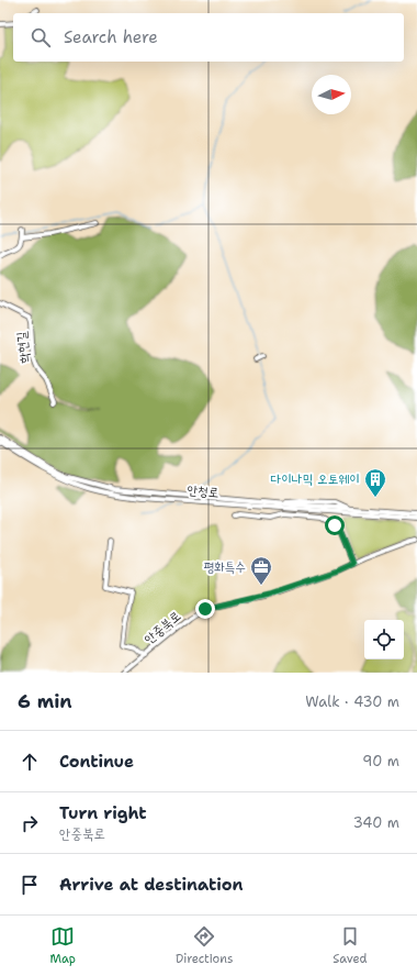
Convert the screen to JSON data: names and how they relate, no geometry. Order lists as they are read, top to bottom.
{
  "streets": {
    "street": ["학현길", "안청로", "안중북로"]
  },
  "places": {
    "building": ["다이나믹 오토웨이"],
    "office": ["평화특수"]
  },
  "north": "right",
  "page": {
    "search": "Search here",
    "heading": ["6 min", "Walk · 430 m"],
    "list": [
      ["Continue", "90 m"],
      ["Turn right", "안중북로", "340 m"],
      "Arrive at destination"
    ],
    "nav": ["Map", "Directions", "Saved"]
  }
}
